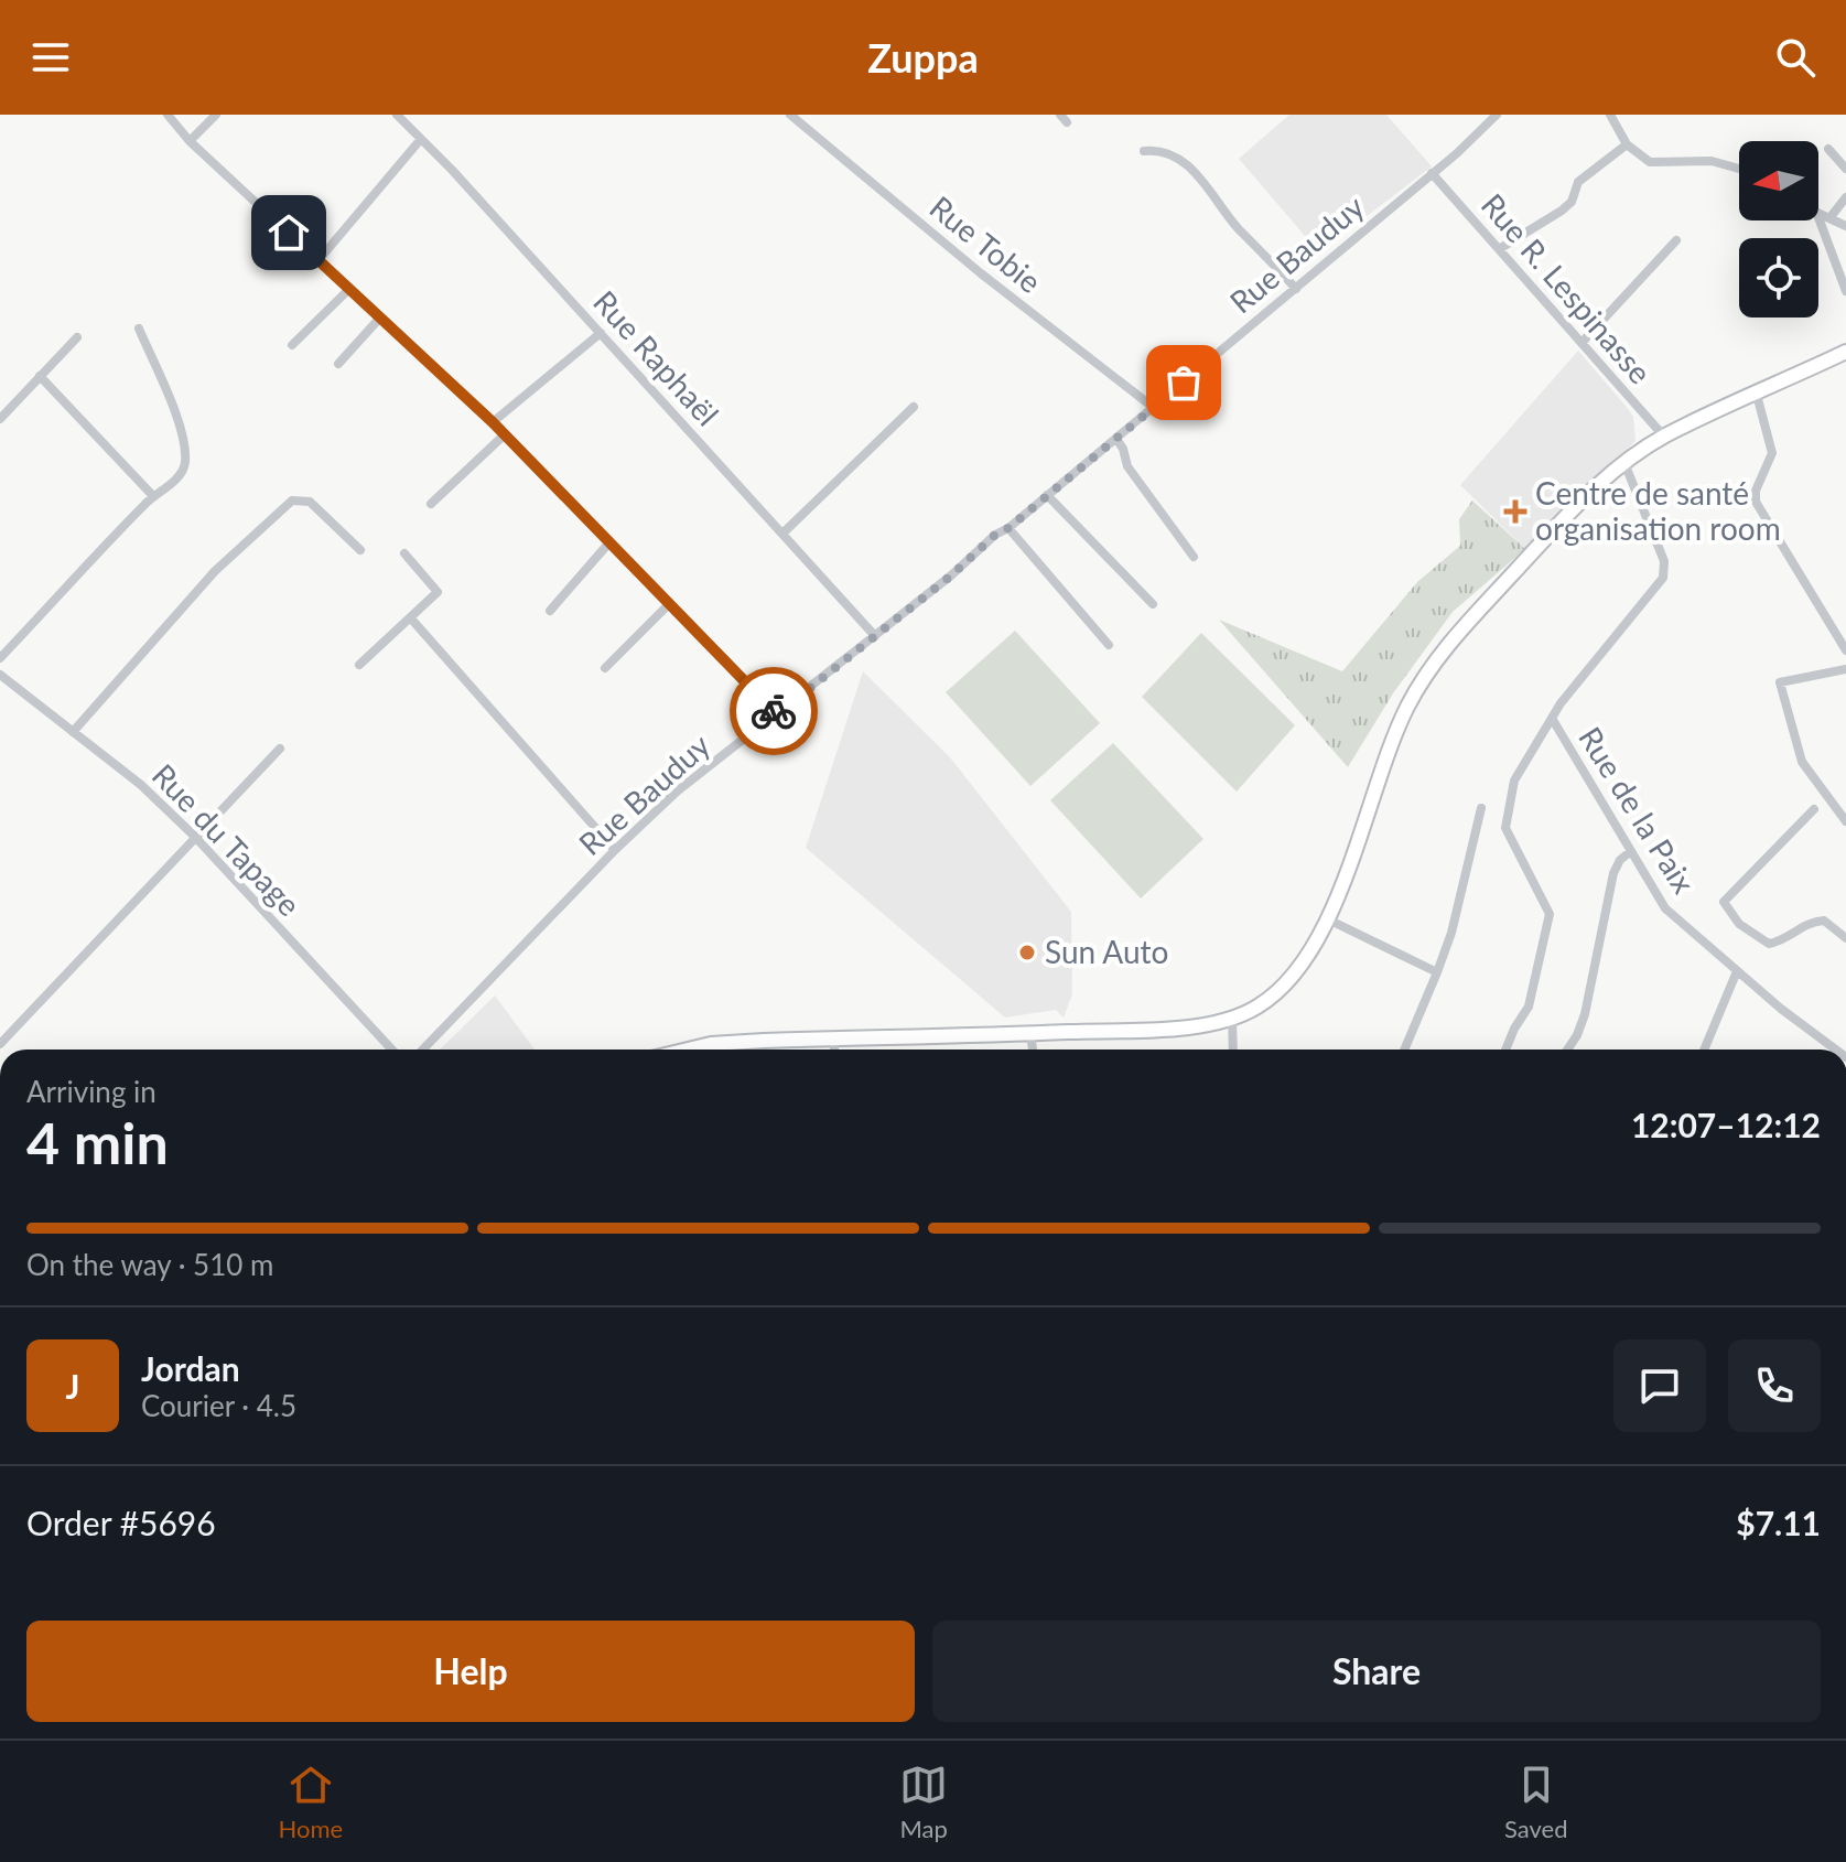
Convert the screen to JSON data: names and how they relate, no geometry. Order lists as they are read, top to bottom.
{
  "streets": {
    "street": [
      "Rue Tobie",
      "Rue Bauduy",
      "Rue R. Lespinasse",
      "Rue Raphaël",
      "Rue de la Paix",
      "Rue du Tapage"
    ]
  },
  "crossings": [
    ["Rue Tobie", "Rue Bauduy"],
    ["Rue Bauduy", "Rue R. Lespinasse"],
    ["Rue Bauduy", "Rue Raphaël"]
  ],
  "places": {
    "health": ["Centre de santé organisation room"],
    "other": ["Sun Auto"]
  },
  "north": "left",
  "page": {
    "header": "Zuppa",
    "heading": ["4 min", "Arriving in", "12:07–12:12"],
    "panel": [
      "Jordan",
      "Courier · 4.5",
      "Order #5696",
      "$7.11"
    ],
    "bar": "On the way · 510 m",
    "round": "J",
    "buttons": ["Help", "Share"],
    "tabs": ["Home", "Map", "Saved"]
  }
}
